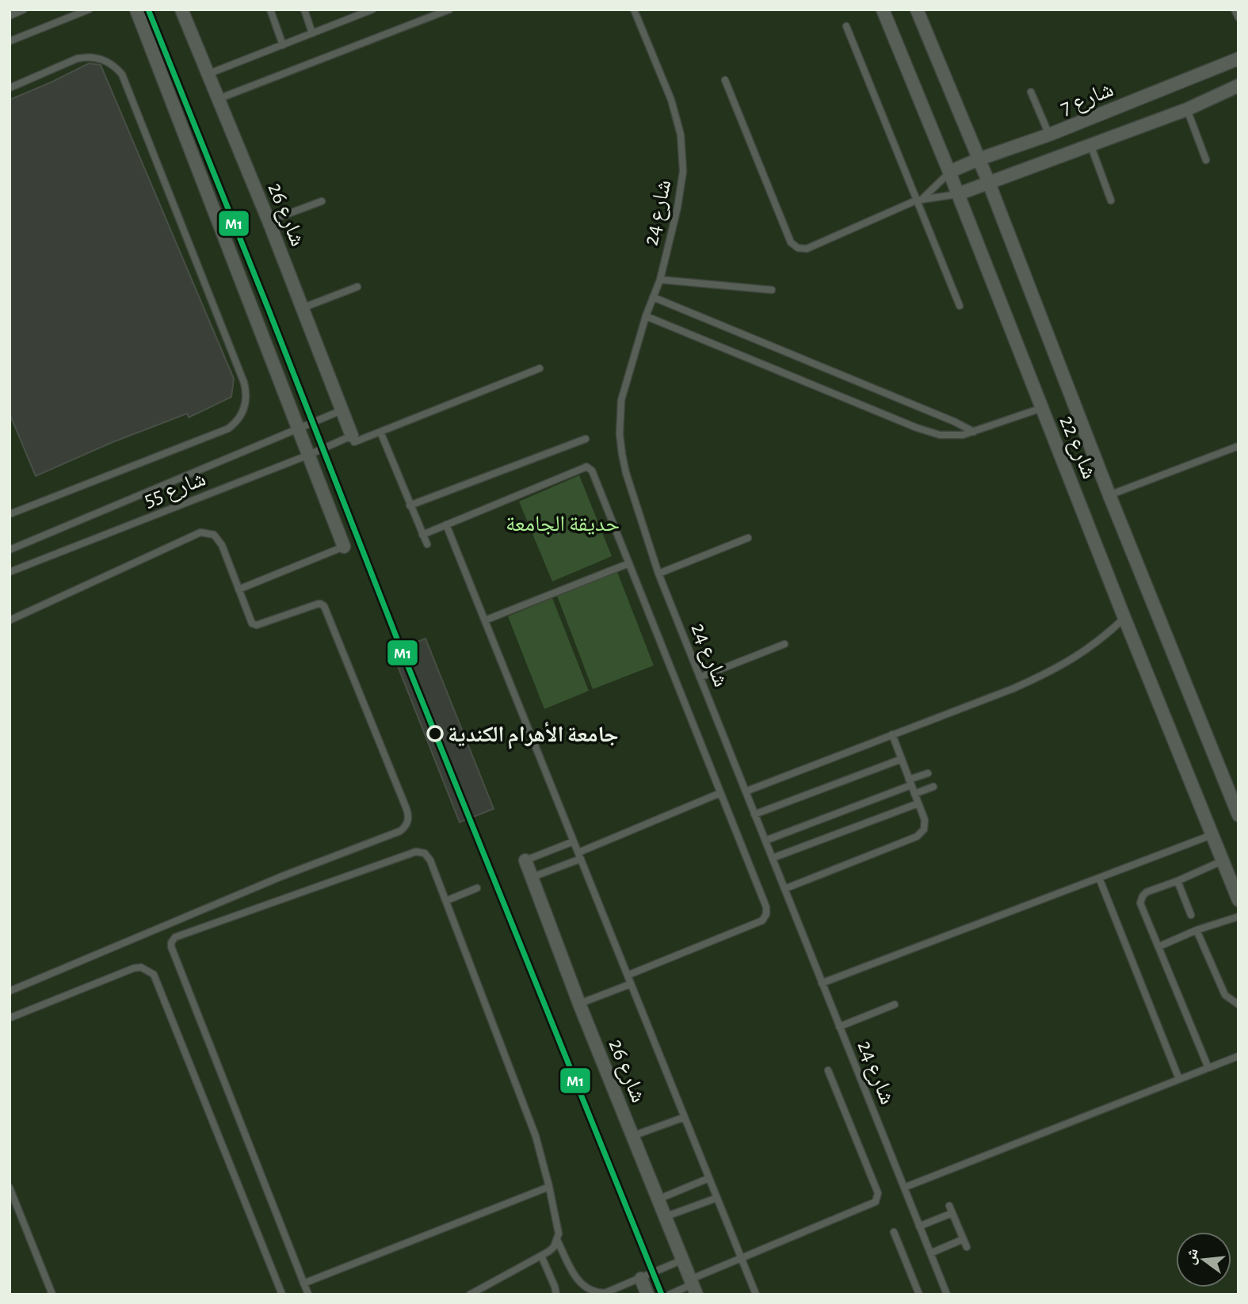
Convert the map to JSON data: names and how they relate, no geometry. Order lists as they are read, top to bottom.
{
  "streets": {
    "street": ["شارع 7", "شارع 26", "شارع 22"],
    "lane": ["شارع 24", "شارع 55"]
  },
  "crossings": [
    ["شارع 7", "شارع 22"],
    ["شارع 26", "شارع 55"]
  ],
  "parks": ["حديقة الجامعة"],
  "places": ["جامعة الأهرام الكندية"],
  "lines": ["transit line M1"],
  "north": "left"
}
